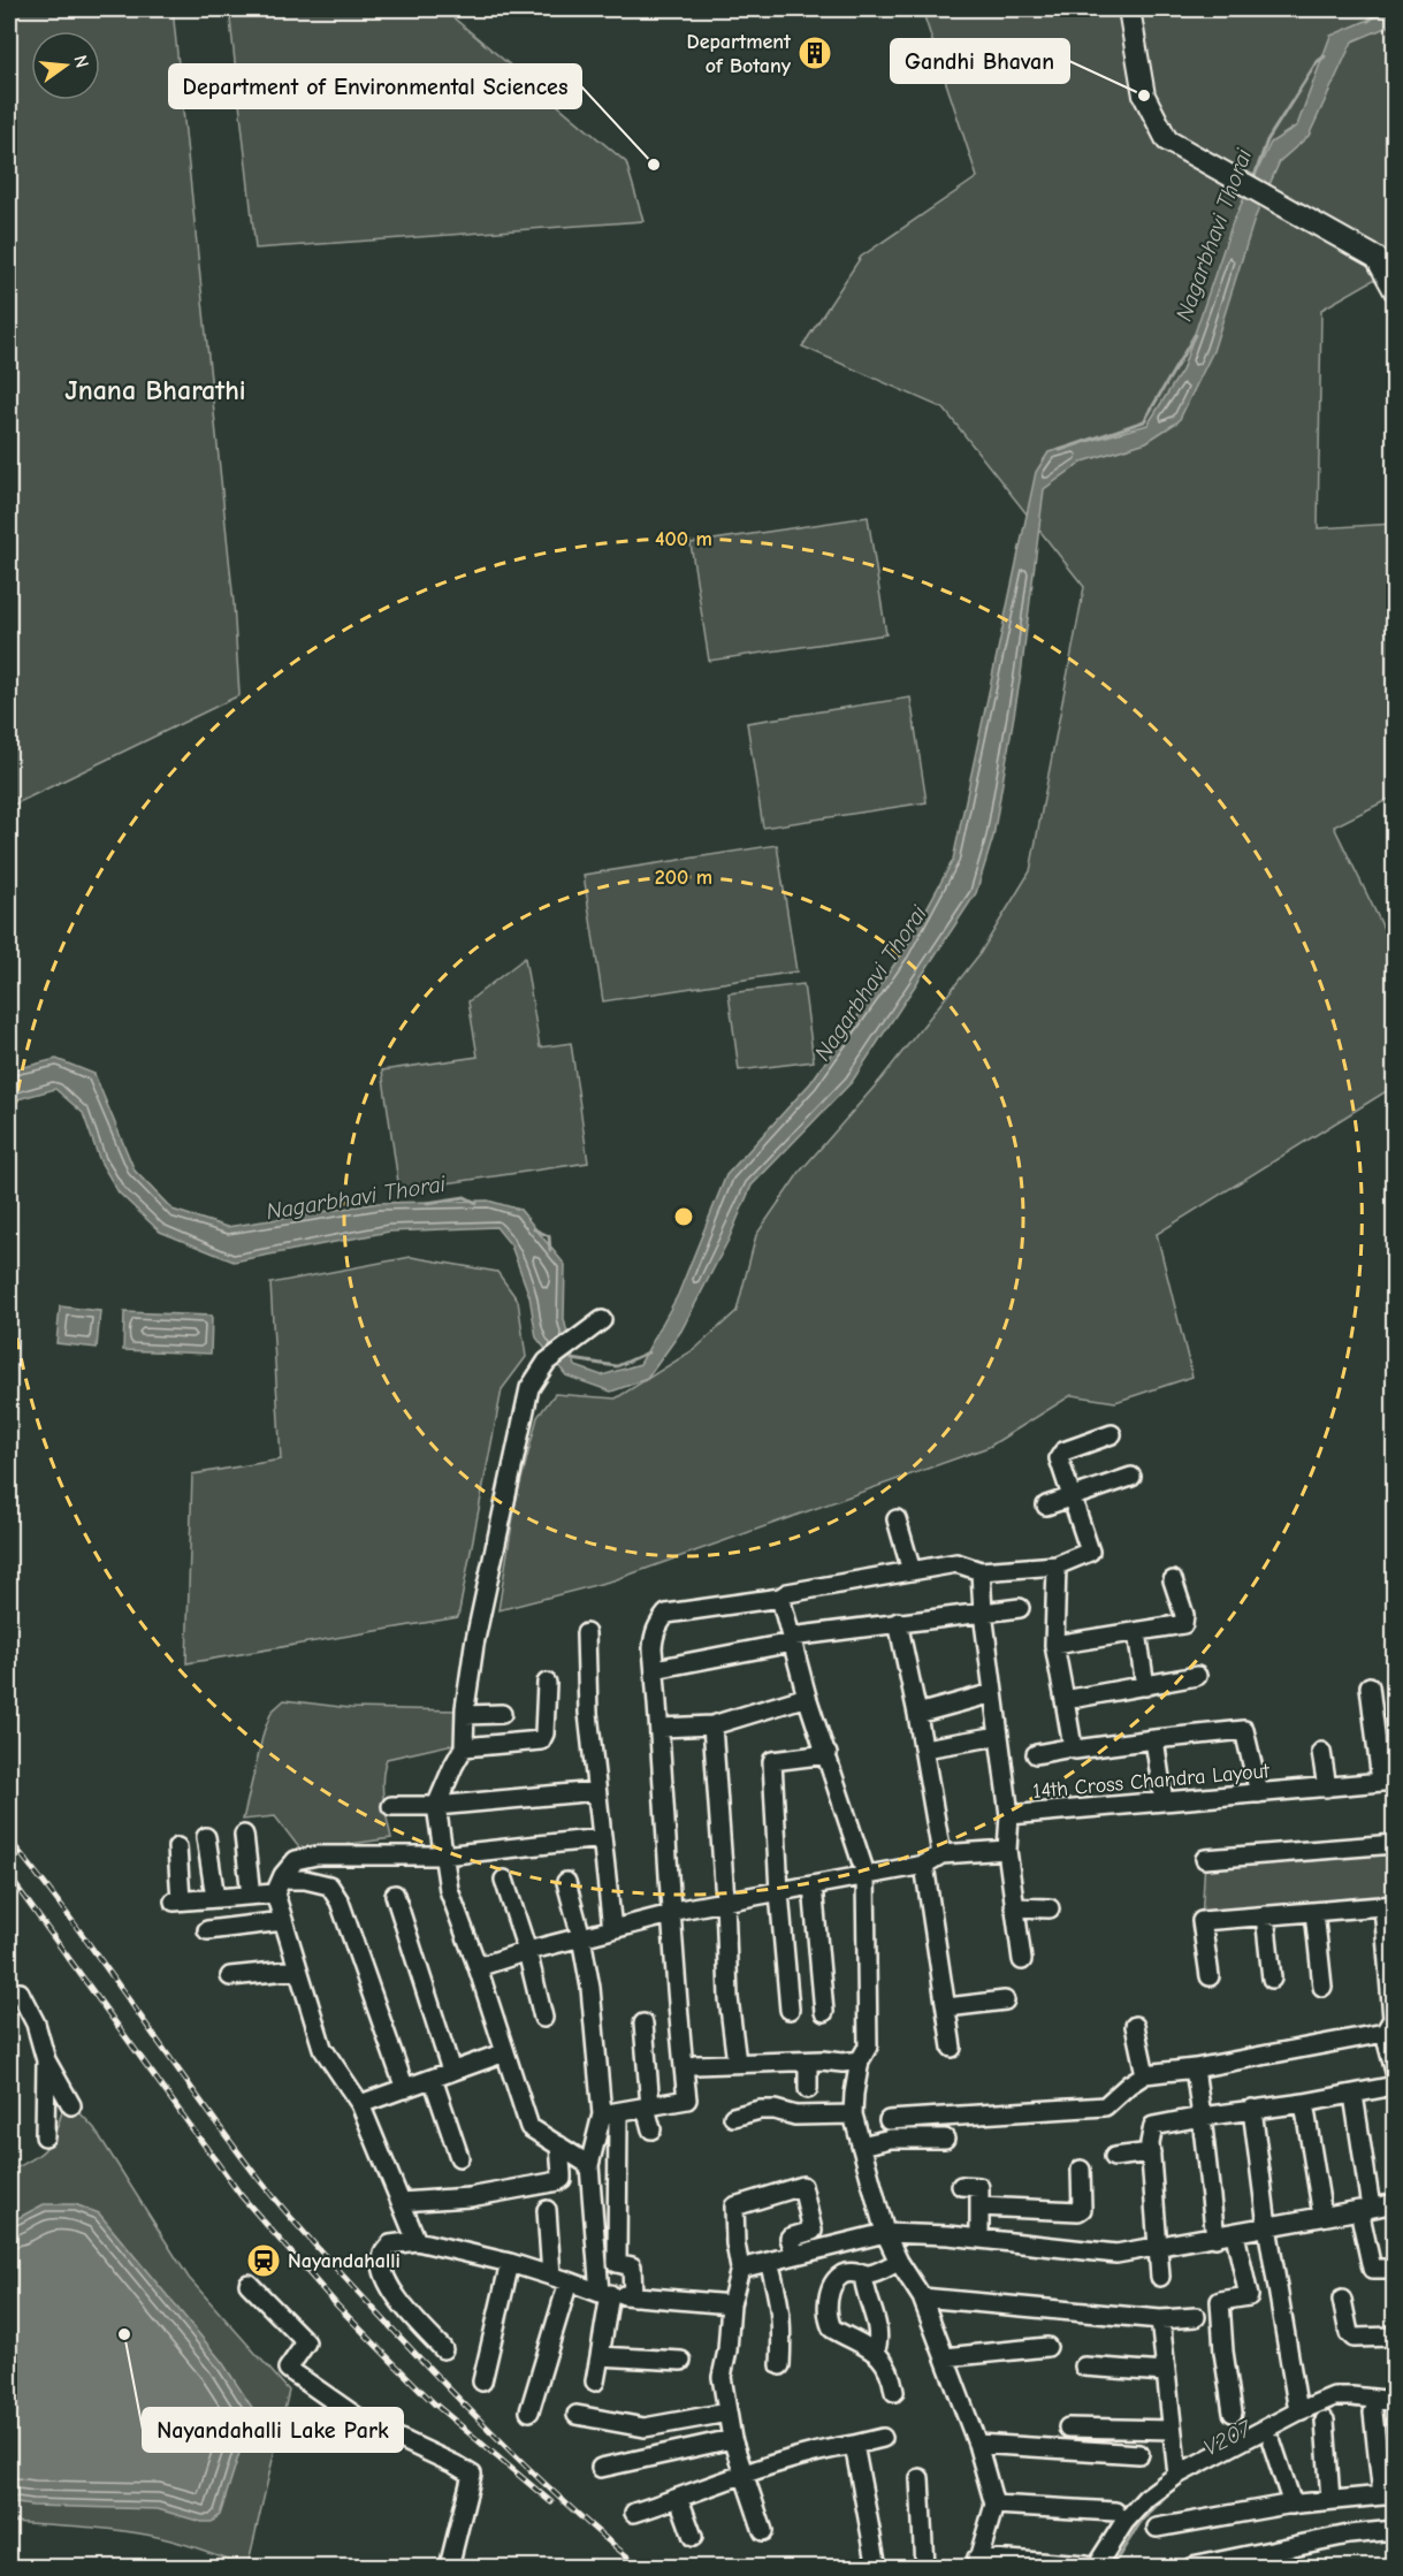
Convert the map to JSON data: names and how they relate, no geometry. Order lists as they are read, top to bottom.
{
  "streets": {
    "street": ["14th Cross Chandra Layout"]
  },
  "districts": ["Jnana Bharathi"],
  "water": ["Nagarbhavi Thorai", "V207"],
  "places": {
    "building": ["Department of Botany"],
    "other": ["Gandhi Bhavan", "Department of Environmental Sciences", "Nayandahalli Lake Park"],
    "station": ["Nayandahalli"]
  },
  "north": "right",
  "rings": ["400 m", "200 m"]
}
